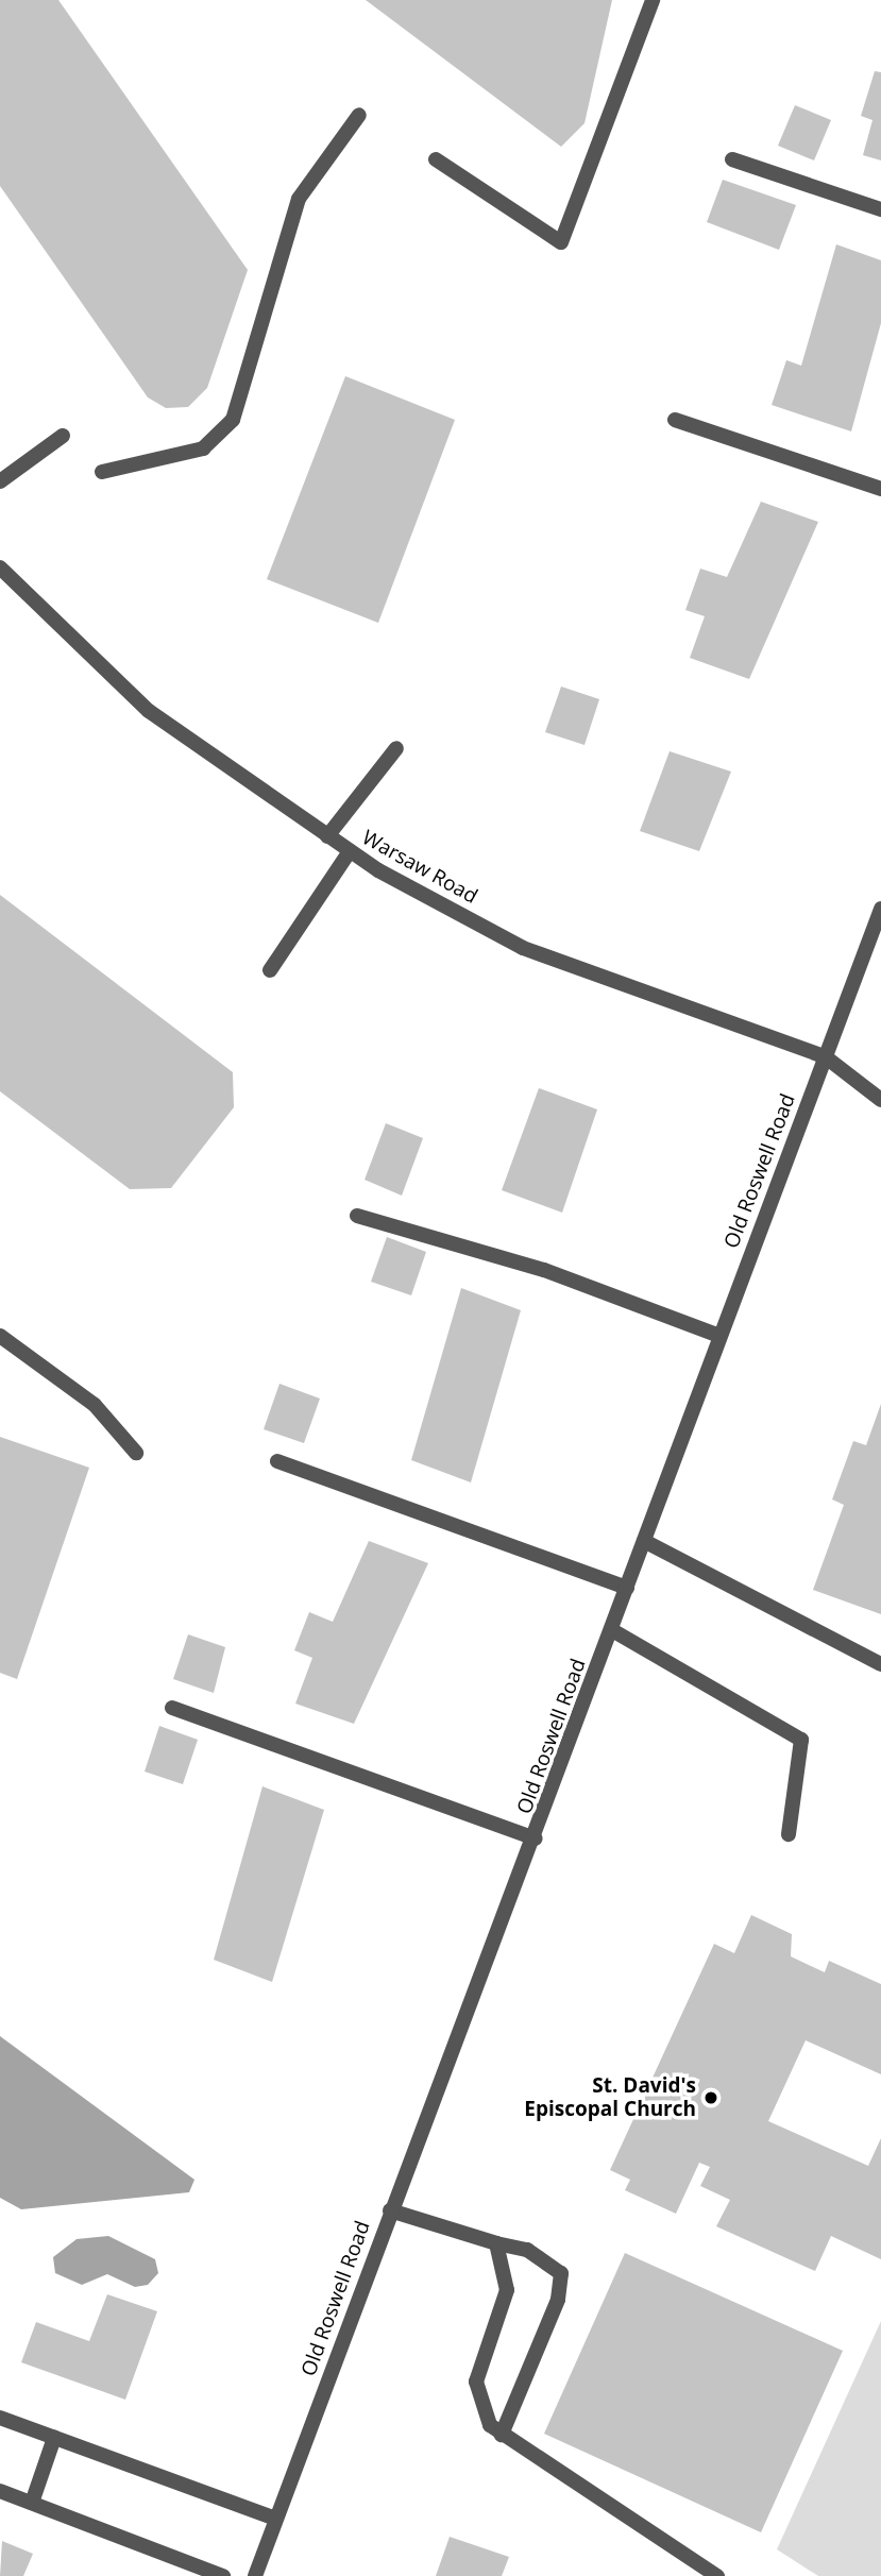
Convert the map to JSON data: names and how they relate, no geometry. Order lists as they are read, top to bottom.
{
  "streets": {
    "street": ["Warsaw Road", "Old Roswell Road"]
  },
  "crossings": [
    ["Warsaw Road", "Old Roswell Road"]
  ],
  "places": ["St. David's Episcopal Church"]
}
